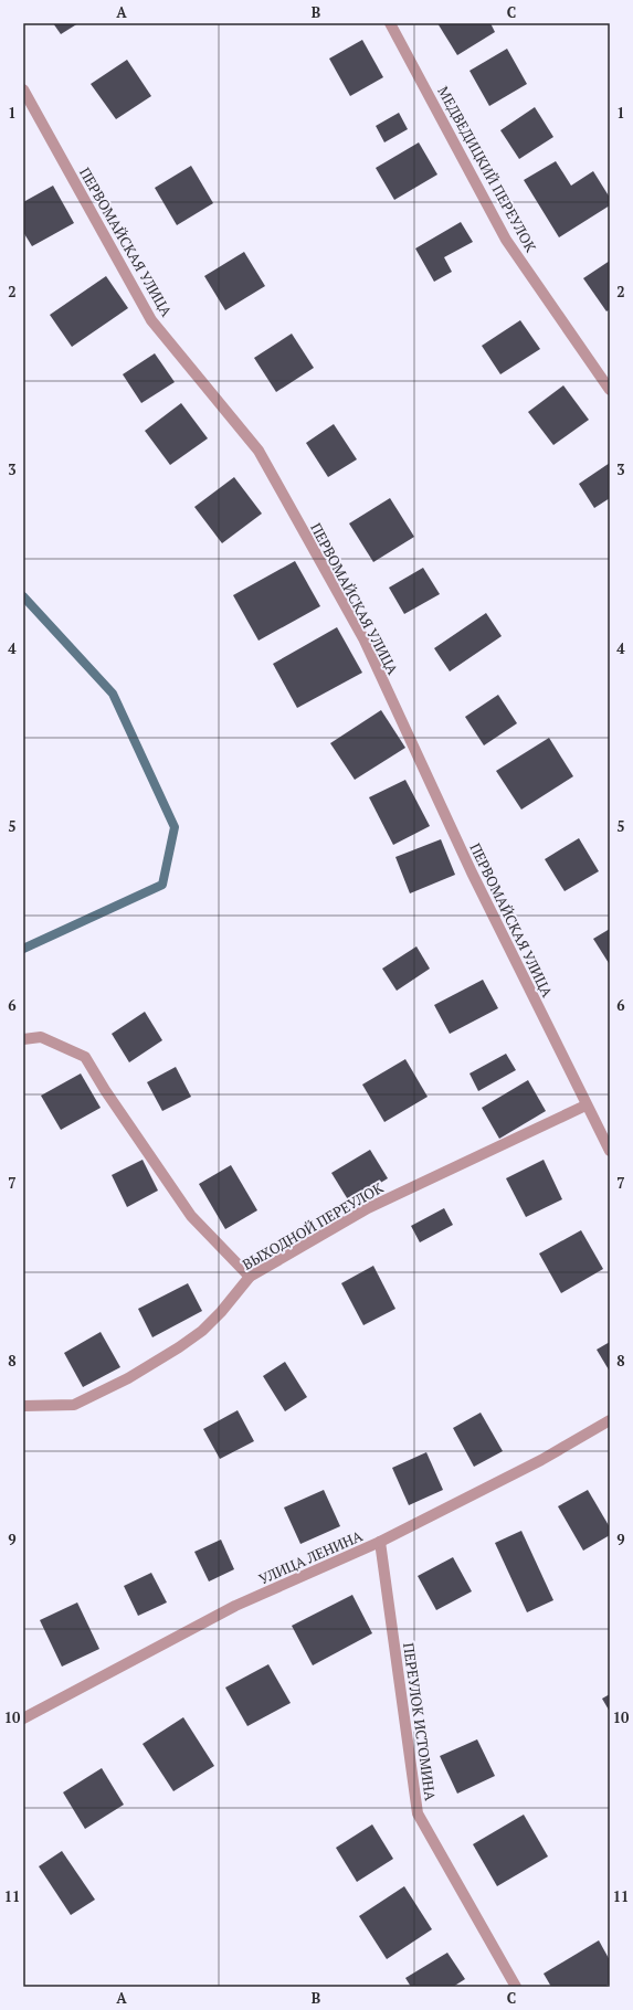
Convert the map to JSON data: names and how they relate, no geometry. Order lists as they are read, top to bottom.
{
  "streets": {
    "street": [
      "МЕДВЕДИЦКИЙ ПЕРЕУЛОК",
      "ПЕРВОМАЙСКАЯ УЛИЦА",
      "ВЫХОДНОЙ ПЕРЕУЛОК",
      "УЛИЦА ЛЕНИНА",
      "ПЕРЕУЛОК ИСТОМИНА"
    ]
  },
  "crossings": [
    ["ПЕРВОМАЙСКАЯ УЛИЦА", "ВЫХОДНОЙ ПЕРЕУЛОК"],
    ["УЛИЦА ЛЕНИНА", "ПЕРЕУЛОК ИСТОМИНА"]
  ],
  "grid": {
    "columns": ["A", "B", "C"],
    "rows": [
      "1",
      "2",
      "3",
      "4",
      "5",
      "6",
      "7",
      "8",
      "9",
      "10",
      "11"
    ]
  }
}
